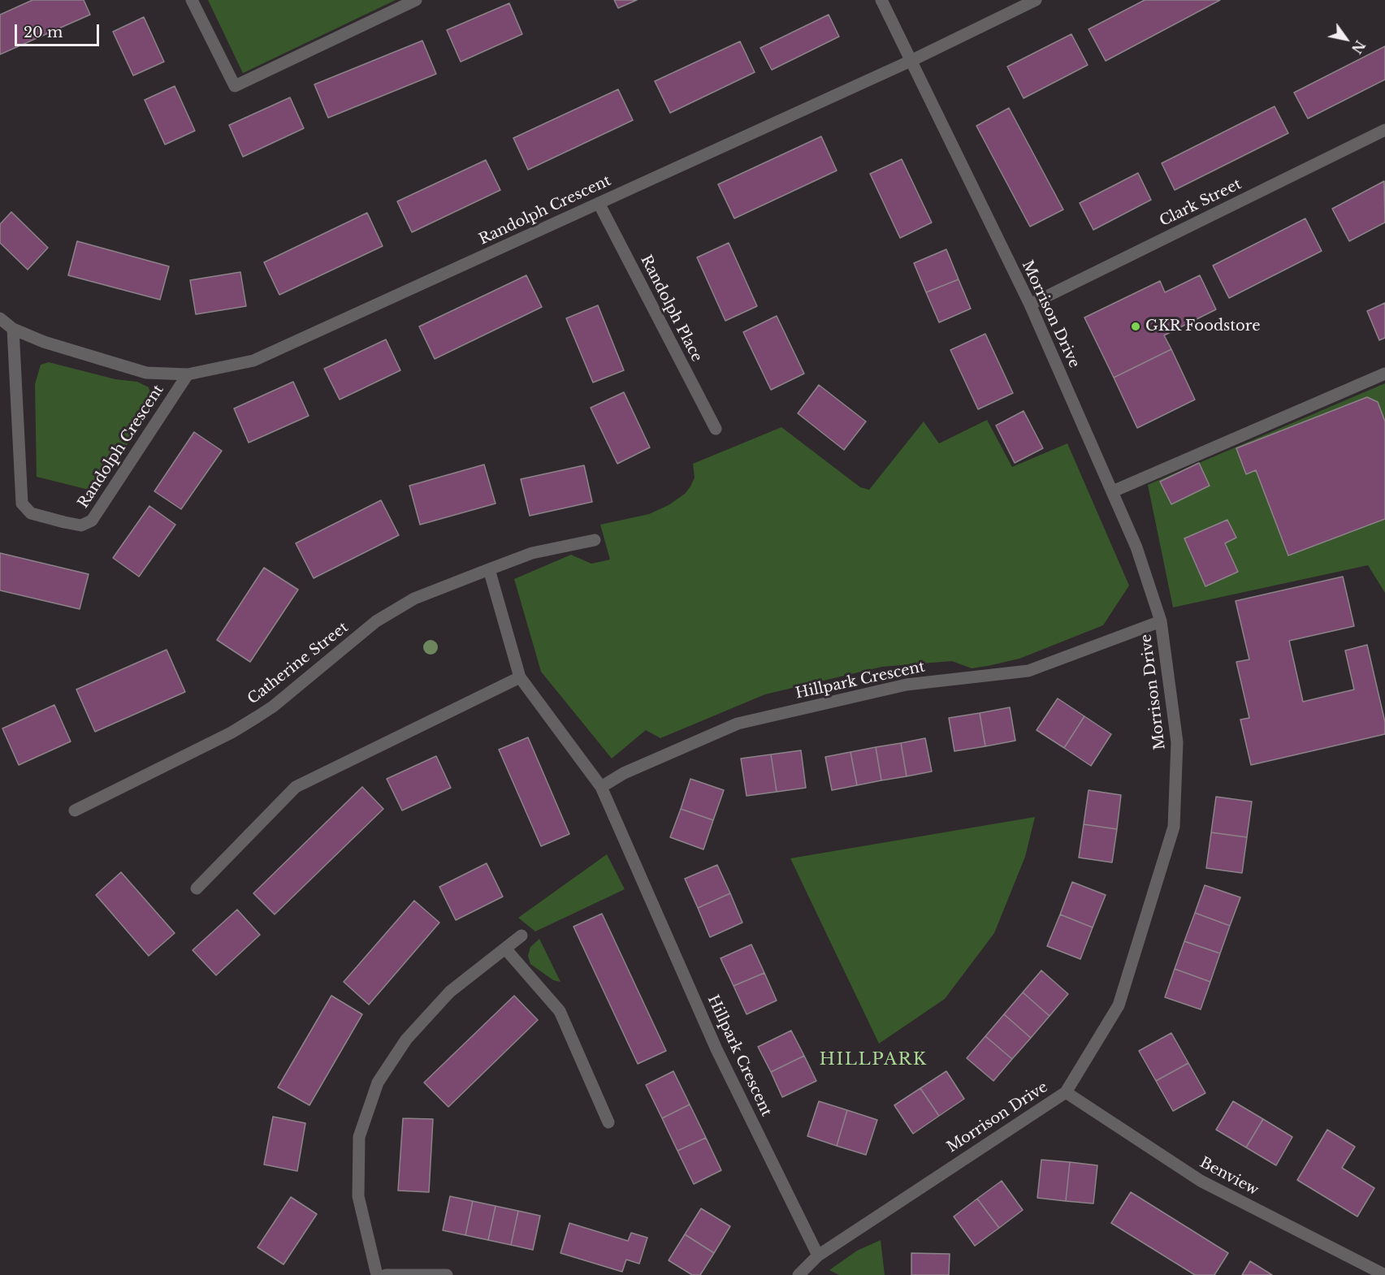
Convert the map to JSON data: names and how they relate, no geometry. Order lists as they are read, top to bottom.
{
  "streets": {
    "street": [
      "Clark Street",
      "Randolph Crescent",
      "Randolph Place",
      "Morrison Drive",
      "Catherine Street",
      "Hillpark Crescent",
      "Benview"
    ]
  },
  "crossings": [
    ["Clark Street", "Morrison Drive"],
    ["Randolph Crescent", "Randolph Place"],
    ["Randolph Crescent", "Morrison Drive"],
    ["Morrison Drive", "Hillpark Crescent"],
    ["Morrison Drive", "Benview"]
  ],
  "districts": ["HILLPARK"],
  "places": ["GKR Foodstore"],
  "scale_bar": "20 m",
  "north": "bottom right"
}
